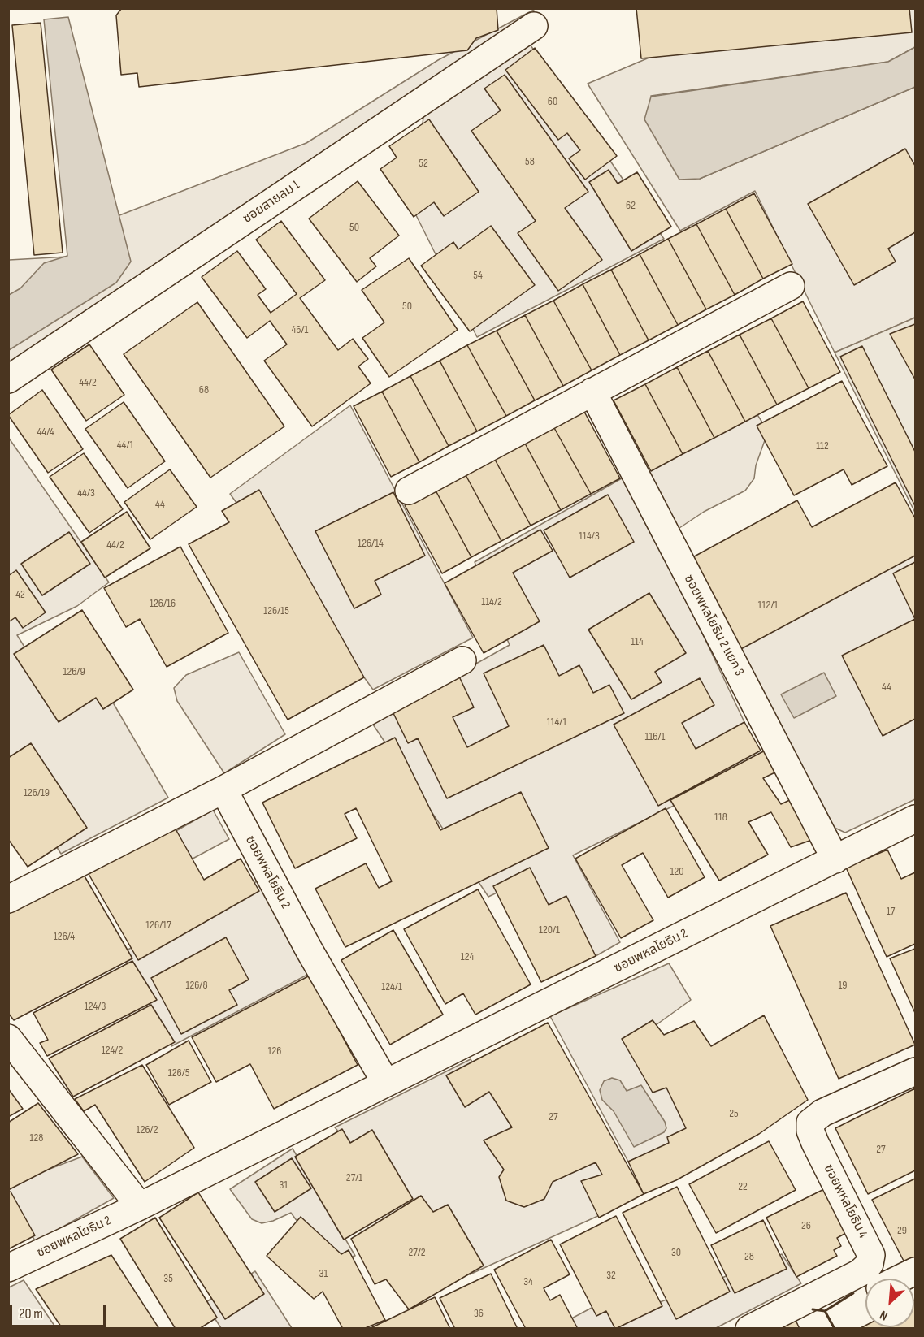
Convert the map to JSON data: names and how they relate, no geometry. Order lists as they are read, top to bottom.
{
  "streets": {
    "street": [
      "ซอยสายลม 1",
      "ซอยพหลโยธิน 2 แยก 3",
      "ซอยพหลโยธิน 2",
      "ซอยพหลโยธิน 4"
    ]
  },
  "crossings": [
    ["ซอยพหลโยธิน 2 แยก 3", "ซอยพหลโยธิน 2"]
  ],
  "house_numbers": [
    "60",
    "58",
    "52",
    "62",
    "50",
    "54",
    "50",
    "46/1",
    "44/2",
    "68",
    "44/4",
    "44/1",
    "112",
    "44/3",
    "44",
    "114/3",
    "126/14",
    "44/2",
    "42",
    "114/2",
    "126/16",
    "112/1",
    "126/15",
    "114",
    "126/9",
    "44",
    "114/1",
    "116/1",
    "126/19",
    "118",
    "120",
    "17",
    "126/17",
    "120/1",
    "126/4",
    "124",
    "126/8",
    "19",
    "124/1",
    "124/3",
    "124/2",
    "126",
    "126/5",
    "25",
    "27",
    "126/2",
    "128",
    "27",
    "27/1",
    "31",
    "22",
    "26",
    "29",
    "27/2",
    "30",
    "28",
    "31",
    "32",
    "35",
    "34",
    "36"
  ],
  "scale_bar": "20 m",
  "north": "bottom left"
}
